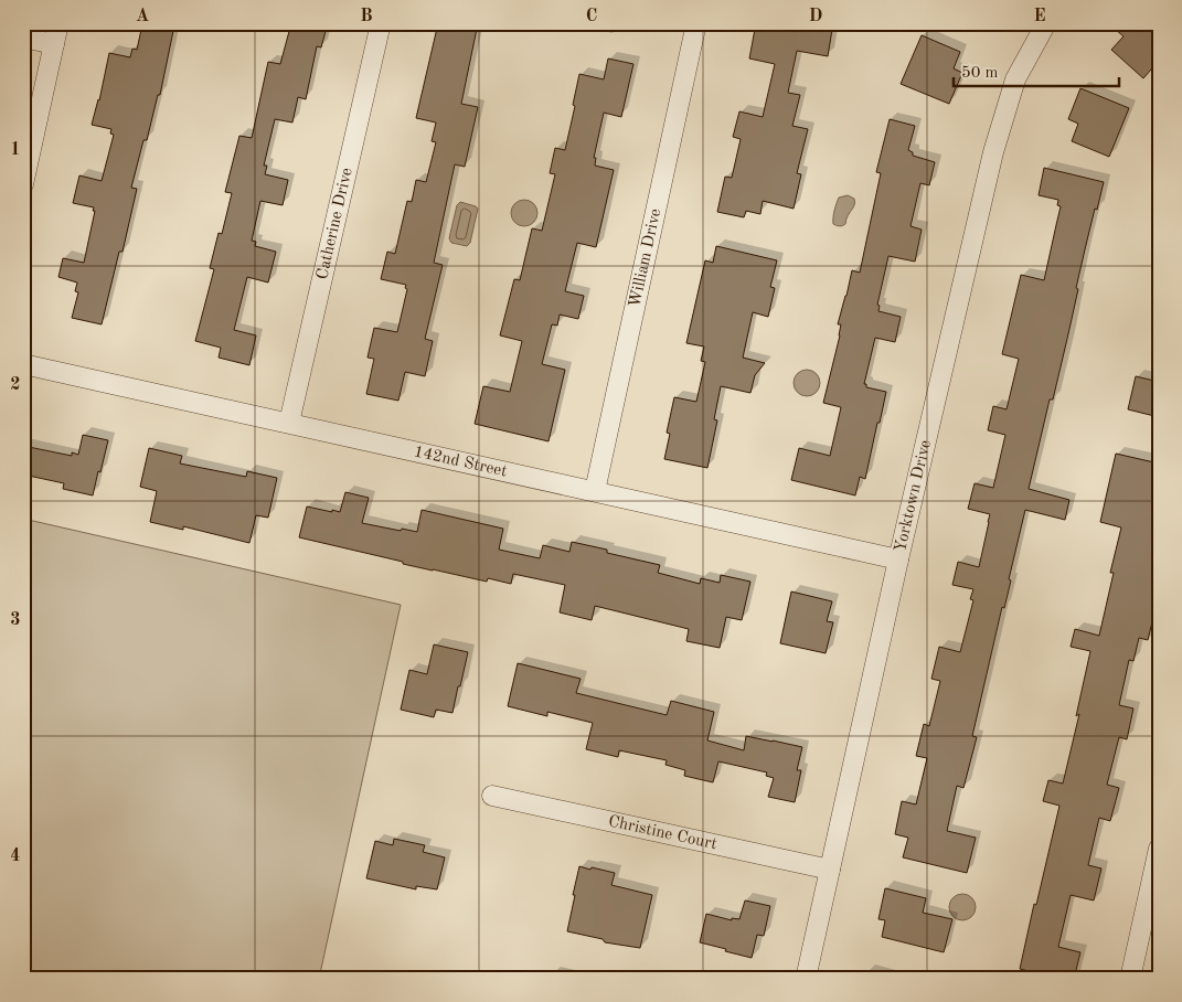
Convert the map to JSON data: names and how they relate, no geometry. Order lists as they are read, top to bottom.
{
  "streets": {
    "street": [
      "Catherine Drive",
      "William Drive",
      "142nd Street",
      "Yorktown Drive",
      "Christine Court"
    ]
  },
  "crossings": [
    ["Catherine Drive", "142nd Street"],
    ["William Drive", "142nd Street"],
    ["142nd Street", "Yorktown Drive"],
    ["Yorktown Drive", "Christine Court"]
  ],
  "scale_bar": "50 m",
  "grid": {
    "columns": [
      "A",
      "B",
      "C",
      "D",
      "E"
    ],
    "rows": [
      "1",
      "2",
      "3",
      "4"
    ]
  }
}
